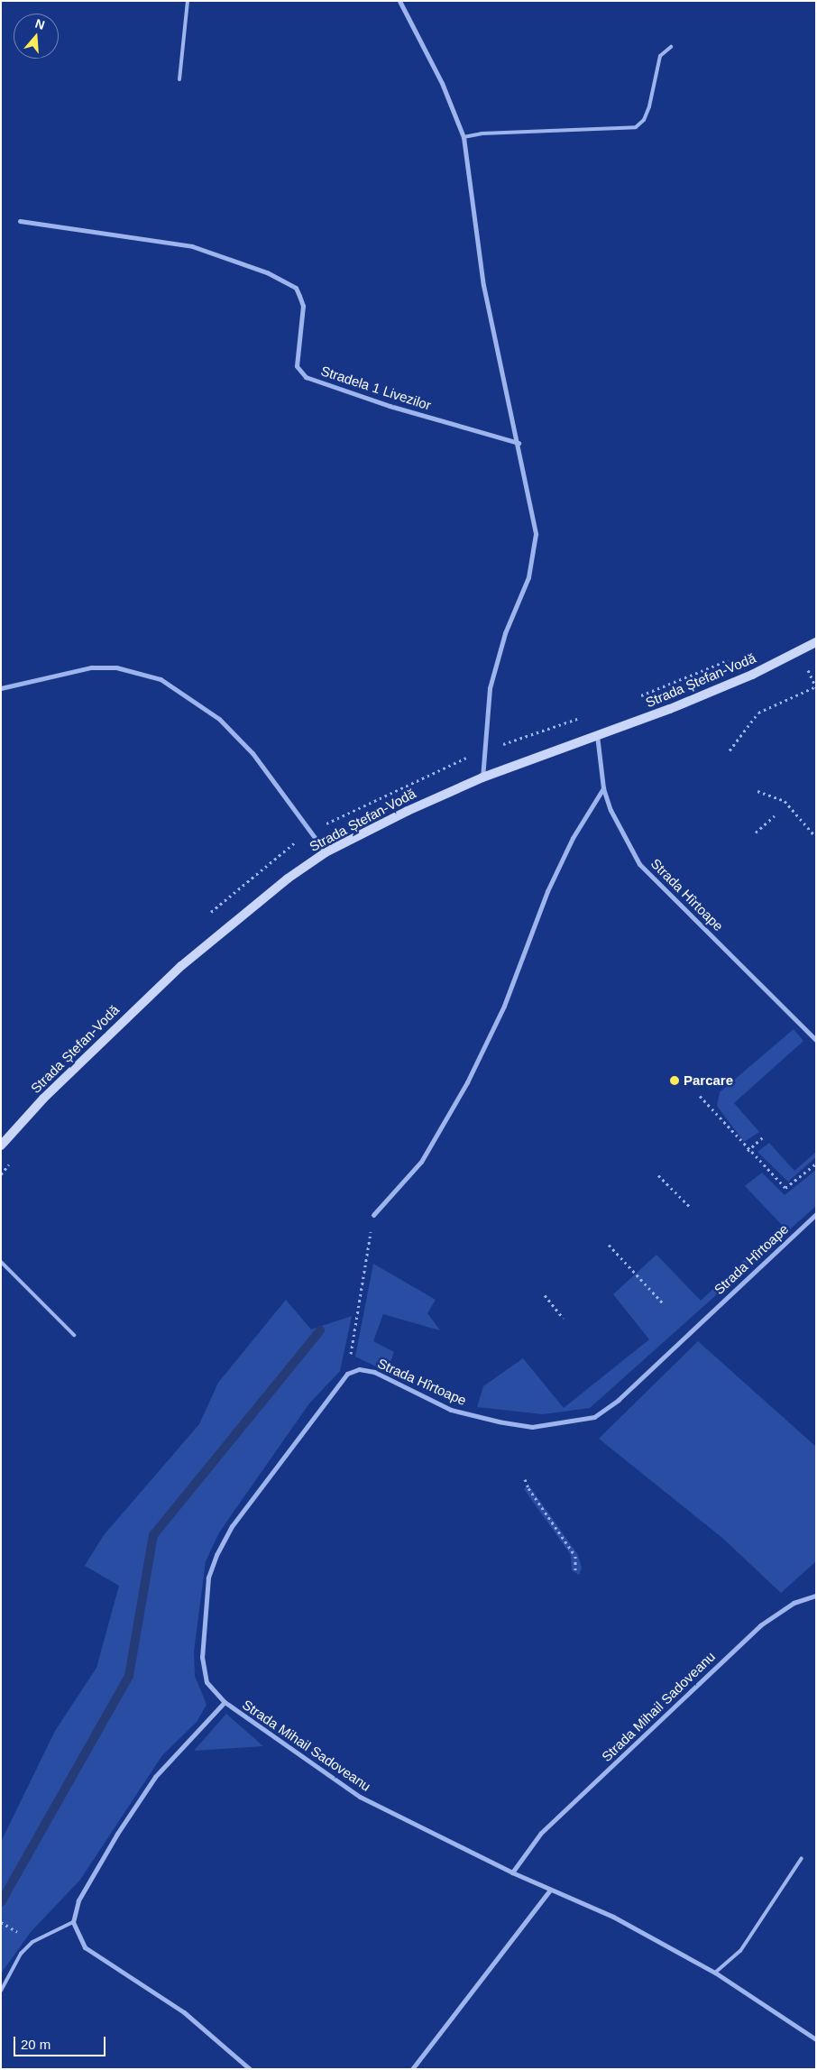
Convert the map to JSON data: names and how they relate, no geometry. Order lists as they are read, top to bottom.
{
  "streets": {
    "street": [
      "Stradela 1 Livezilor",
      "Strada Ștefan-Vodă",
      "Strada Hîrtoape",
      "Strada Mihail Sadoveanu"
    ]
  },
  "crossings": [
    ["Strada Ștefan-Vodă", "Strada Hîrtoape"]
  ],
  "places": ["Parcare"],
  "scale_bar": "20 m",
  "north": "top"
}
